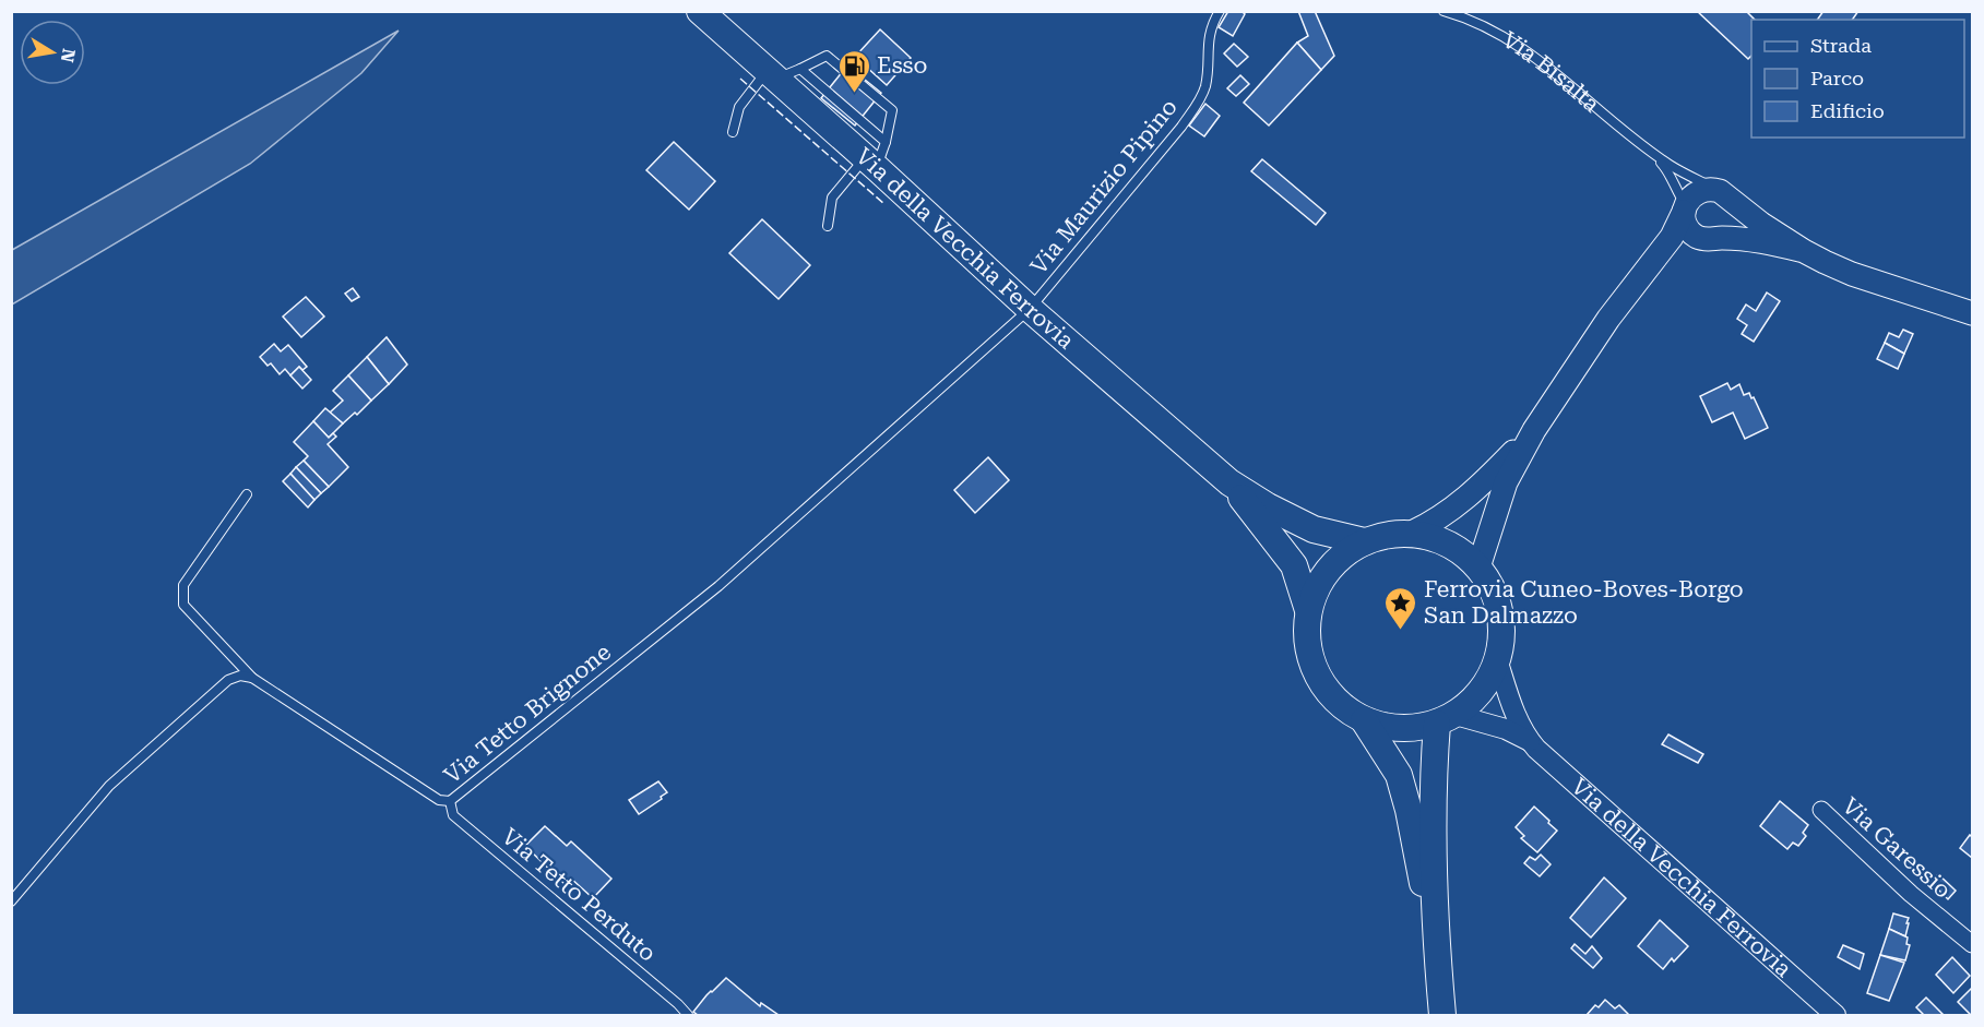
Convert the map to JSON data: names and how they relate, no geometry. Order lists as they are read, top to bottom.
{
  "streets": {
    "main road": ["Via Bisalta", "Via della Vecchia Ferrovia"],
    "street": ["Via Garessio"],
    "lane": ["Via Maurizio Pipino", "Via Tetto Brignone", "Via Tetto Perduto"]
  },
  "crossings": [
    ["Via Maurizio Pipino", "Via della Vecchia Ferrovia"],
    ["Via Maurizio Pipino", "Via Tetto Brignone"],
    ["Via della Vecchia Ferrovia", "Via Tetto Brignone"],
    ["Via Tetto Brignone", "Via Tetto Perduto"]
  ],
  "places": {
    "fuel station": ["Esso"],
    "place": ["Ferrovia Cuneo-Boves-Borgo San Dalmazzo"]
  },
  "legend": ["Strada", "Parco", "Edificio"],
  "north": "right"
}
